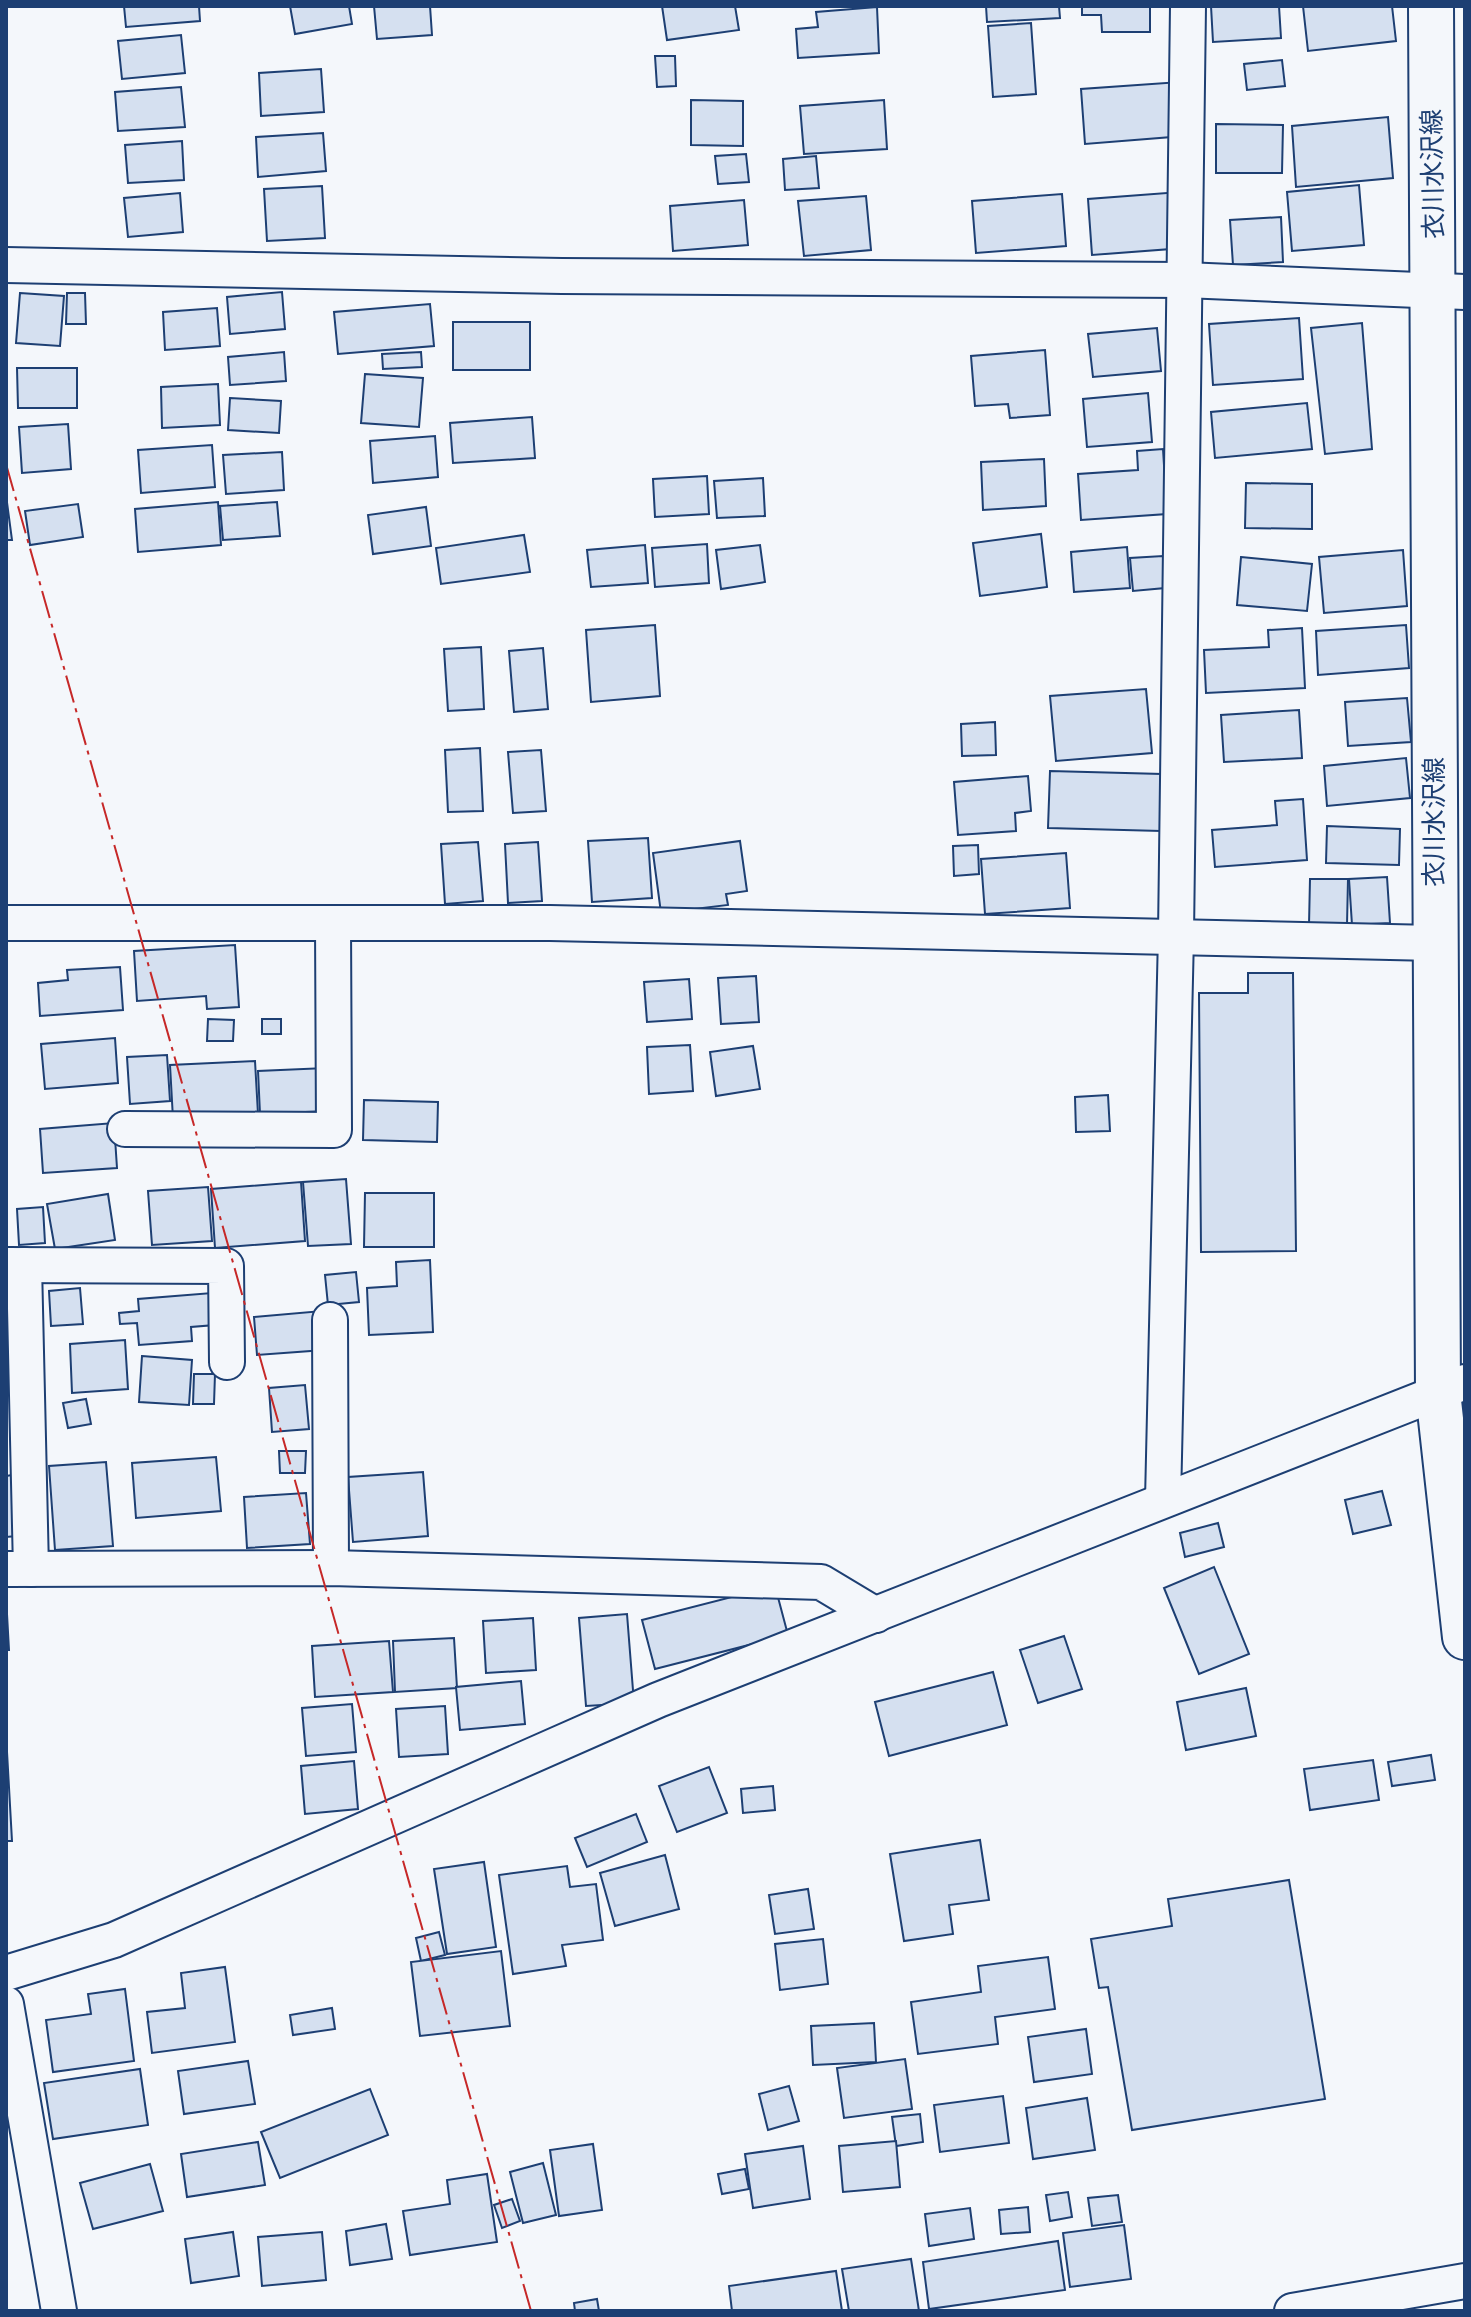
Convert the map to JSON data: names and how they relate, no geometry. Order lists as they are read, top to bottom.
{
  "streets": {
    "main road": ["衣川水沢線"]
  }
}
